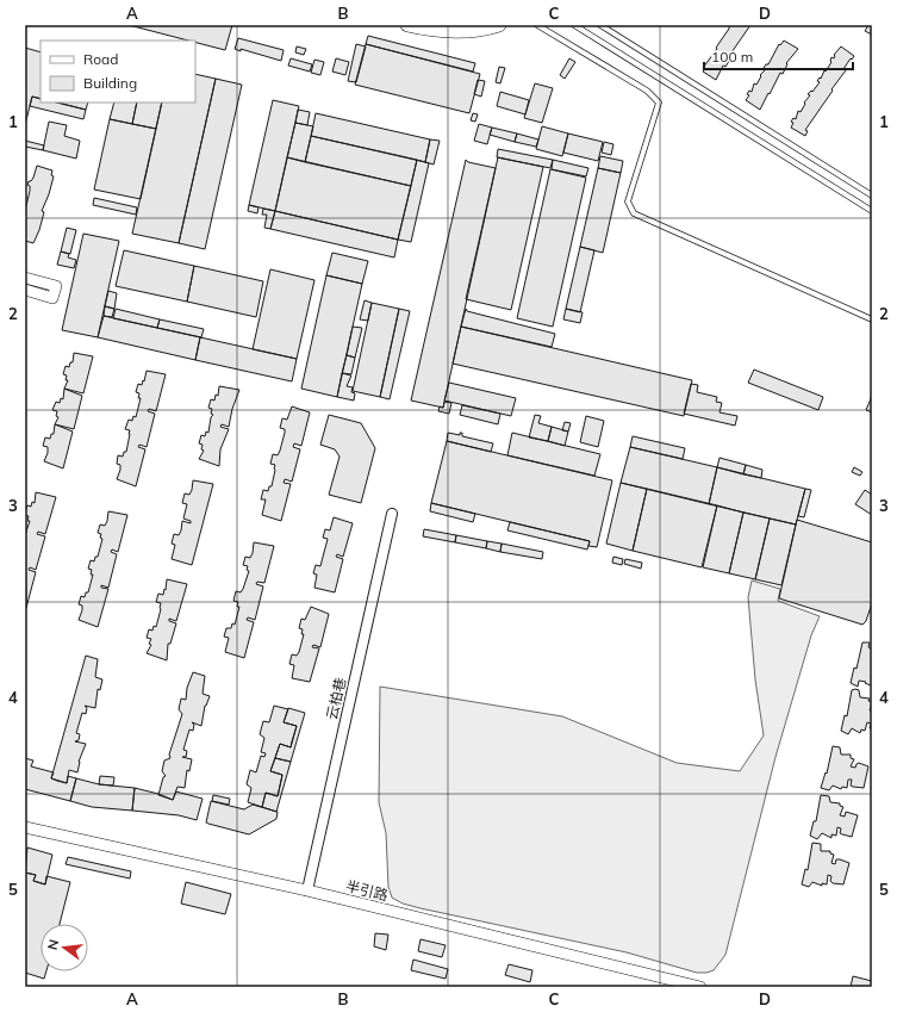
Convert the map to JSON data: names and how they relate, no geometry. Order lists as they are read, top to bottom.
{
  "streets": {
    "street": ["云柏巷", "半引路"]
  },
  "crossings": [
    ["云柏巷", "半引路"]
  ],
  "legend": ["Road", "Building"],
  "scale_bar": "100 m",
  "north": "left",
  "grid": {
    "columns": [
      "A",
      "B",
      "C",
      "D"
    ],
    "rows": [
      "1",
      "2",
      "3",
      "4",
      "5"
    ]
  }
}
